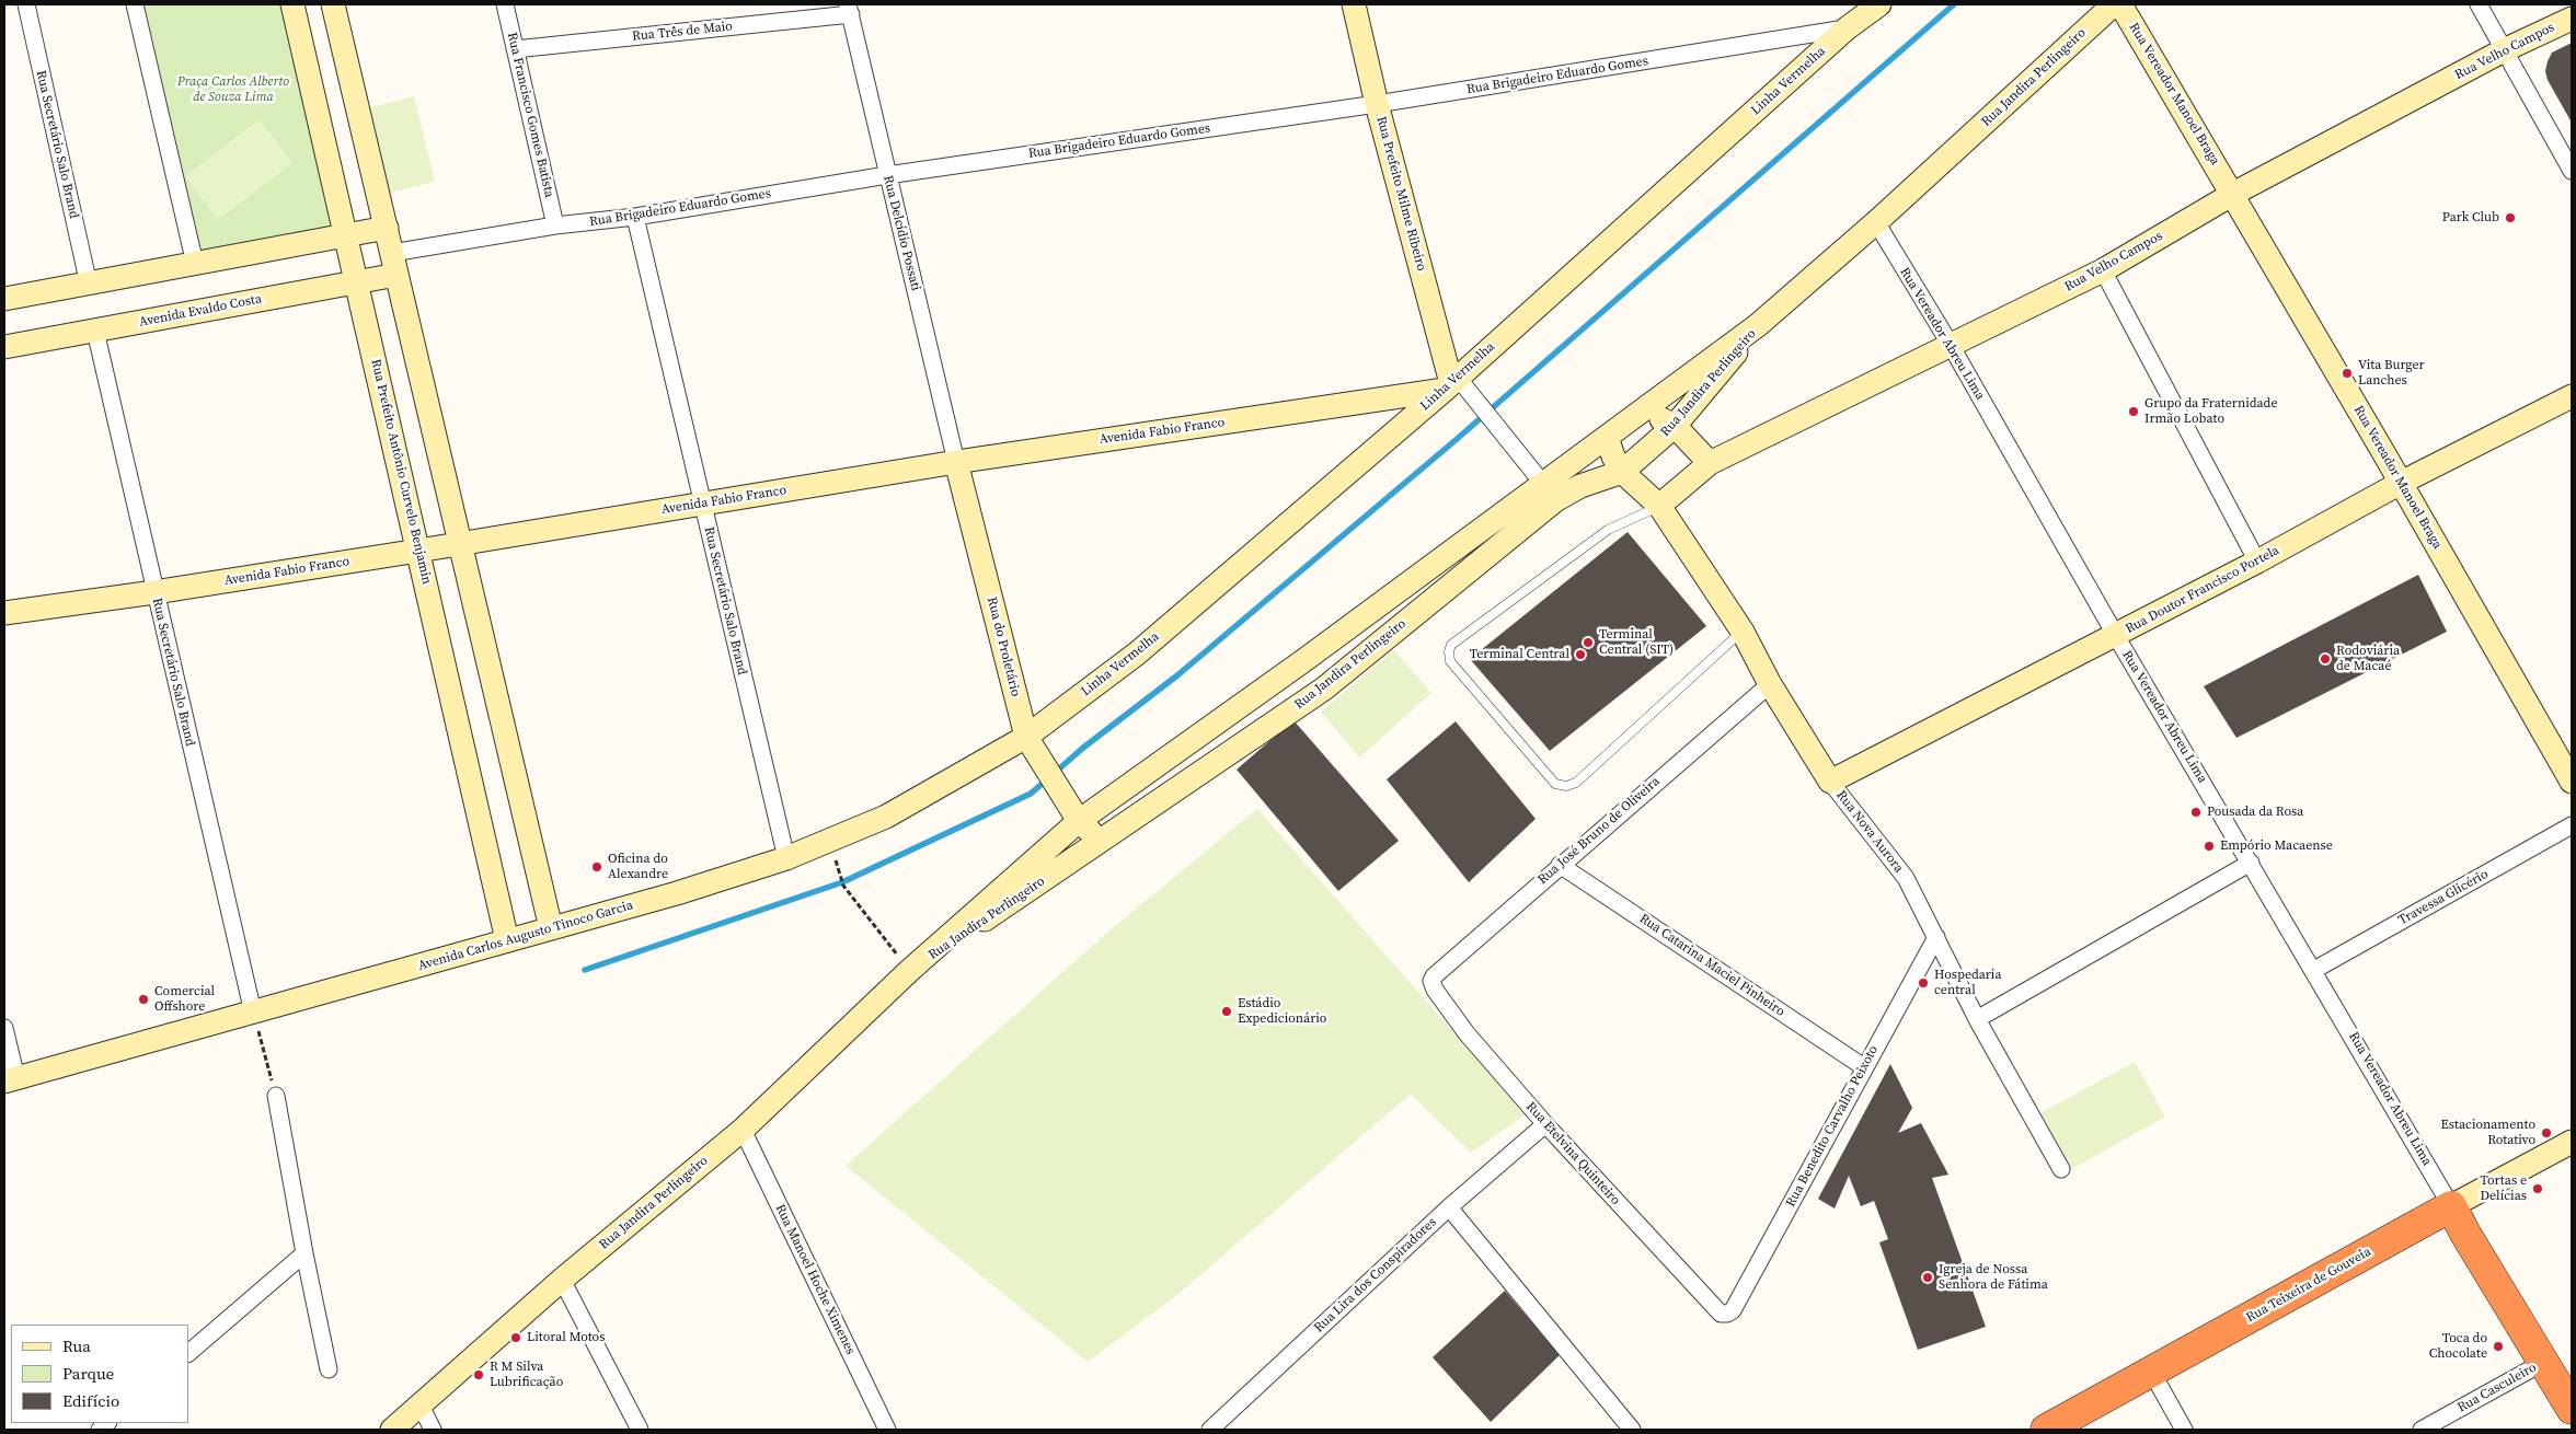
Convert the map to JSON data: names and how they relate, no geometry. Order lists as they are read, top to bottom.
{
  "streets": {
    "highway": ["Rua Vereador Abreu Lima", "Rua Teixeira de Gouveia"],
    "main road": [
      "Rua Velho Campos",
      "Rua Jandira Perlingeiro",
      "Linha Vermelha",
      "Rua Vereador Manoel Braga",
      "Rua Prefeito Milme Ribeiro",
      "Avenida Evaldo Costa",
      "Avenida Fabio Franco",
      "Rua Prefeito Antônio Curvelo Benjamin",
      "Rua Doutor Francisco Portela",
      "Rua do Proletário",
      "Rua Nova Aurora",
      "Avenida Carlos Augusto Tinoco Garcia"
    ],
    "street": [
      "Rua Três de Maio",
      "Rua Brigadeiro Eduardo Gomes",
      "Rua Francisco Gomes Batista",
      "Rua Secretário Salo Brand",
      "Rua Delcídio Possati",
      "Rua José Bruno de Oliveira",
      "Travessa Glicério",
      "Rua Catarina Maciel Pinheiro",
      "Rua Benedito Carvalho Peixoto",
      "Rua Etelvina Quinteiro",
      "Rua Lira dos Conspiradores",
      "Rua Manoel Hoche Ximenes",
      "Rua Casculeiro"
    ]
  },
  "crossings": [
    ["Rua Três de Maio", "Rua Francisco Gomes Batista"],
    ["Rua Três de Maio", "Rua Delcídio Possati"],
    ["Rua Velho Campos", "Rua Vereador Manoel Braga"],
    ["Rua Velho Campos", "Rua Vereador Abreu Lima"],
    ["Rua Velho Campos", "Rua Nova Aurora"],
    ["Rua Brigadeiro Eduardo Gomes", "Linha Vermelha"],
    ["Rua Brigadeiro Eduardo Gomes", "Rua Francisco Gomes Batista"],
    ["Rua Brigadeiro Eduardo Gomes", "Rua Secretário Salo Brand"],
    ["Rua Brigadeiro Eduardo Gomes", "Rua Prefeito Milme Ribeiro"],
    ["Rua Brigadeiro Eduardo Gomes", "Rua Delcídio Possati"],
    ["Rua Jandira Perlingeiro", "Rua Vereador Abreu Lima"],
    ["Rua Jandira Perlingeiro", "Rua do Proletário"],
    ["Rua Jandira Perlingeiro", "Rua Nova Aurora"],
    ["Rua Jandira Perlingeiro", "Rua Manoel Hoche Ximenes"],
    ["Linha Vermelha", "Rua Prefeito Milme Ribeiro"],
    ["Linha Vermelha", "Avenida Fabio Franco"],
    ["Linha Vermelha", "Rua do Proletário"],
    ["Linha Vermelha", "Avenida Carlos Augusto Tinoco Garcia"],
    ["Rua Vereador Manoel Braga", "Rua Doutor Francisco Portela"],
    ["Rua Secretário Salo Brand", "Avenida Evaldo Costa"],
    ["Rua Secretário Salo Brand", "Avenida Fabio Franco"],
    ["Rua Secretário Salo Brand", "Avenida Carlos Augusto Tinoco Garcia"],
    ["Rua Prefeito Milme Ribeiro", "Avenida Fabio Franco"],
    ["Rua Delcídio Possati", "Avenida Fabio Franco"],
    ["Rua Delcídio Possati", "Rua do Proletário"],
    ["Avenida Evaldo Costa", "Rua Prefeito Antônio Curvelo Benjamin"],
    ["Rua Vereador Abreu Lima", "Rua Doutor Francisco Portela"],
    ["Rua Vereador Abreu Lima", "Travessa Glicério"],
    ["Rua Vereador Abreu Lima", "Rua Teixeira de Gouveia"],
    ["Rua Vereador Abreu Lima", "Rua Casculeiro"],
    ["Avenida Fabio Franco", "Rua Prefeito Antônio Curvelo Benjamin"],
    ["Avenida Fabio Franco", "Rua do Proletário"],
    ["Rua Prefeito Antônio Curvelo Benjamin", "Avenida Carlos Augusto Tinoco Garcia"],
    ["Rua Doutor Francisco Portela", "Rua Nova Aurora"],
    ["Rua do Proletário", "Avenida Carlos Augusto Tinoco Garcia"],
    ["Rua José Bruno de Oliveira", "Rua Nova Aurora"],
    ["Rua José Bruno de Oliveira", "Rua Catarina Maciel Pinheiro"],
    ["Rua José Bruno de Oliveira", "Rua Etelvina Quinteiro"],
    ["Rua Nova Aurora", "Rua Benedito Carvalho Peixoto"],
    ["Rua Catarina Maciel Pinheiro", "Rua Benedito Carvalho Peixoto"],
    ["Rua Benedito Carvalho Peixoto", "Rua Etelvina Quinteiro"],
    ["Rua Etelvina Quinteiro", "Rua Lira dos Conspiradores"]
  ],
  "parks": ["Praça Carlos Alberto de Souza Lima"],
  "places": [
    "Park Club",
    "Vita Burger Lanches",
    "Grupo da Fraternidade Irmão Lobato",
    "Terminal Central (SIT)",
    "Terminal Central",
    "Rodoviária de Macaé",
    "Pousada da Rosa",
    "Empório Macaense",
    "Oficina do Alexandre",
    "Hospedaria central",
    "Comercial Offshore",
    "Estádio Expedicionário",
    "Estacionamento Rotativo",
    "Tortas e Delícias",
    "Igreja de Nossa Senhora de Fátima",
    "Litoral Motos",
    "Toca do Chocolate",
    "R M Silva Lubrificação"
  ],
  "legend": ["Rua", "Parque", "Edifício"]
}
